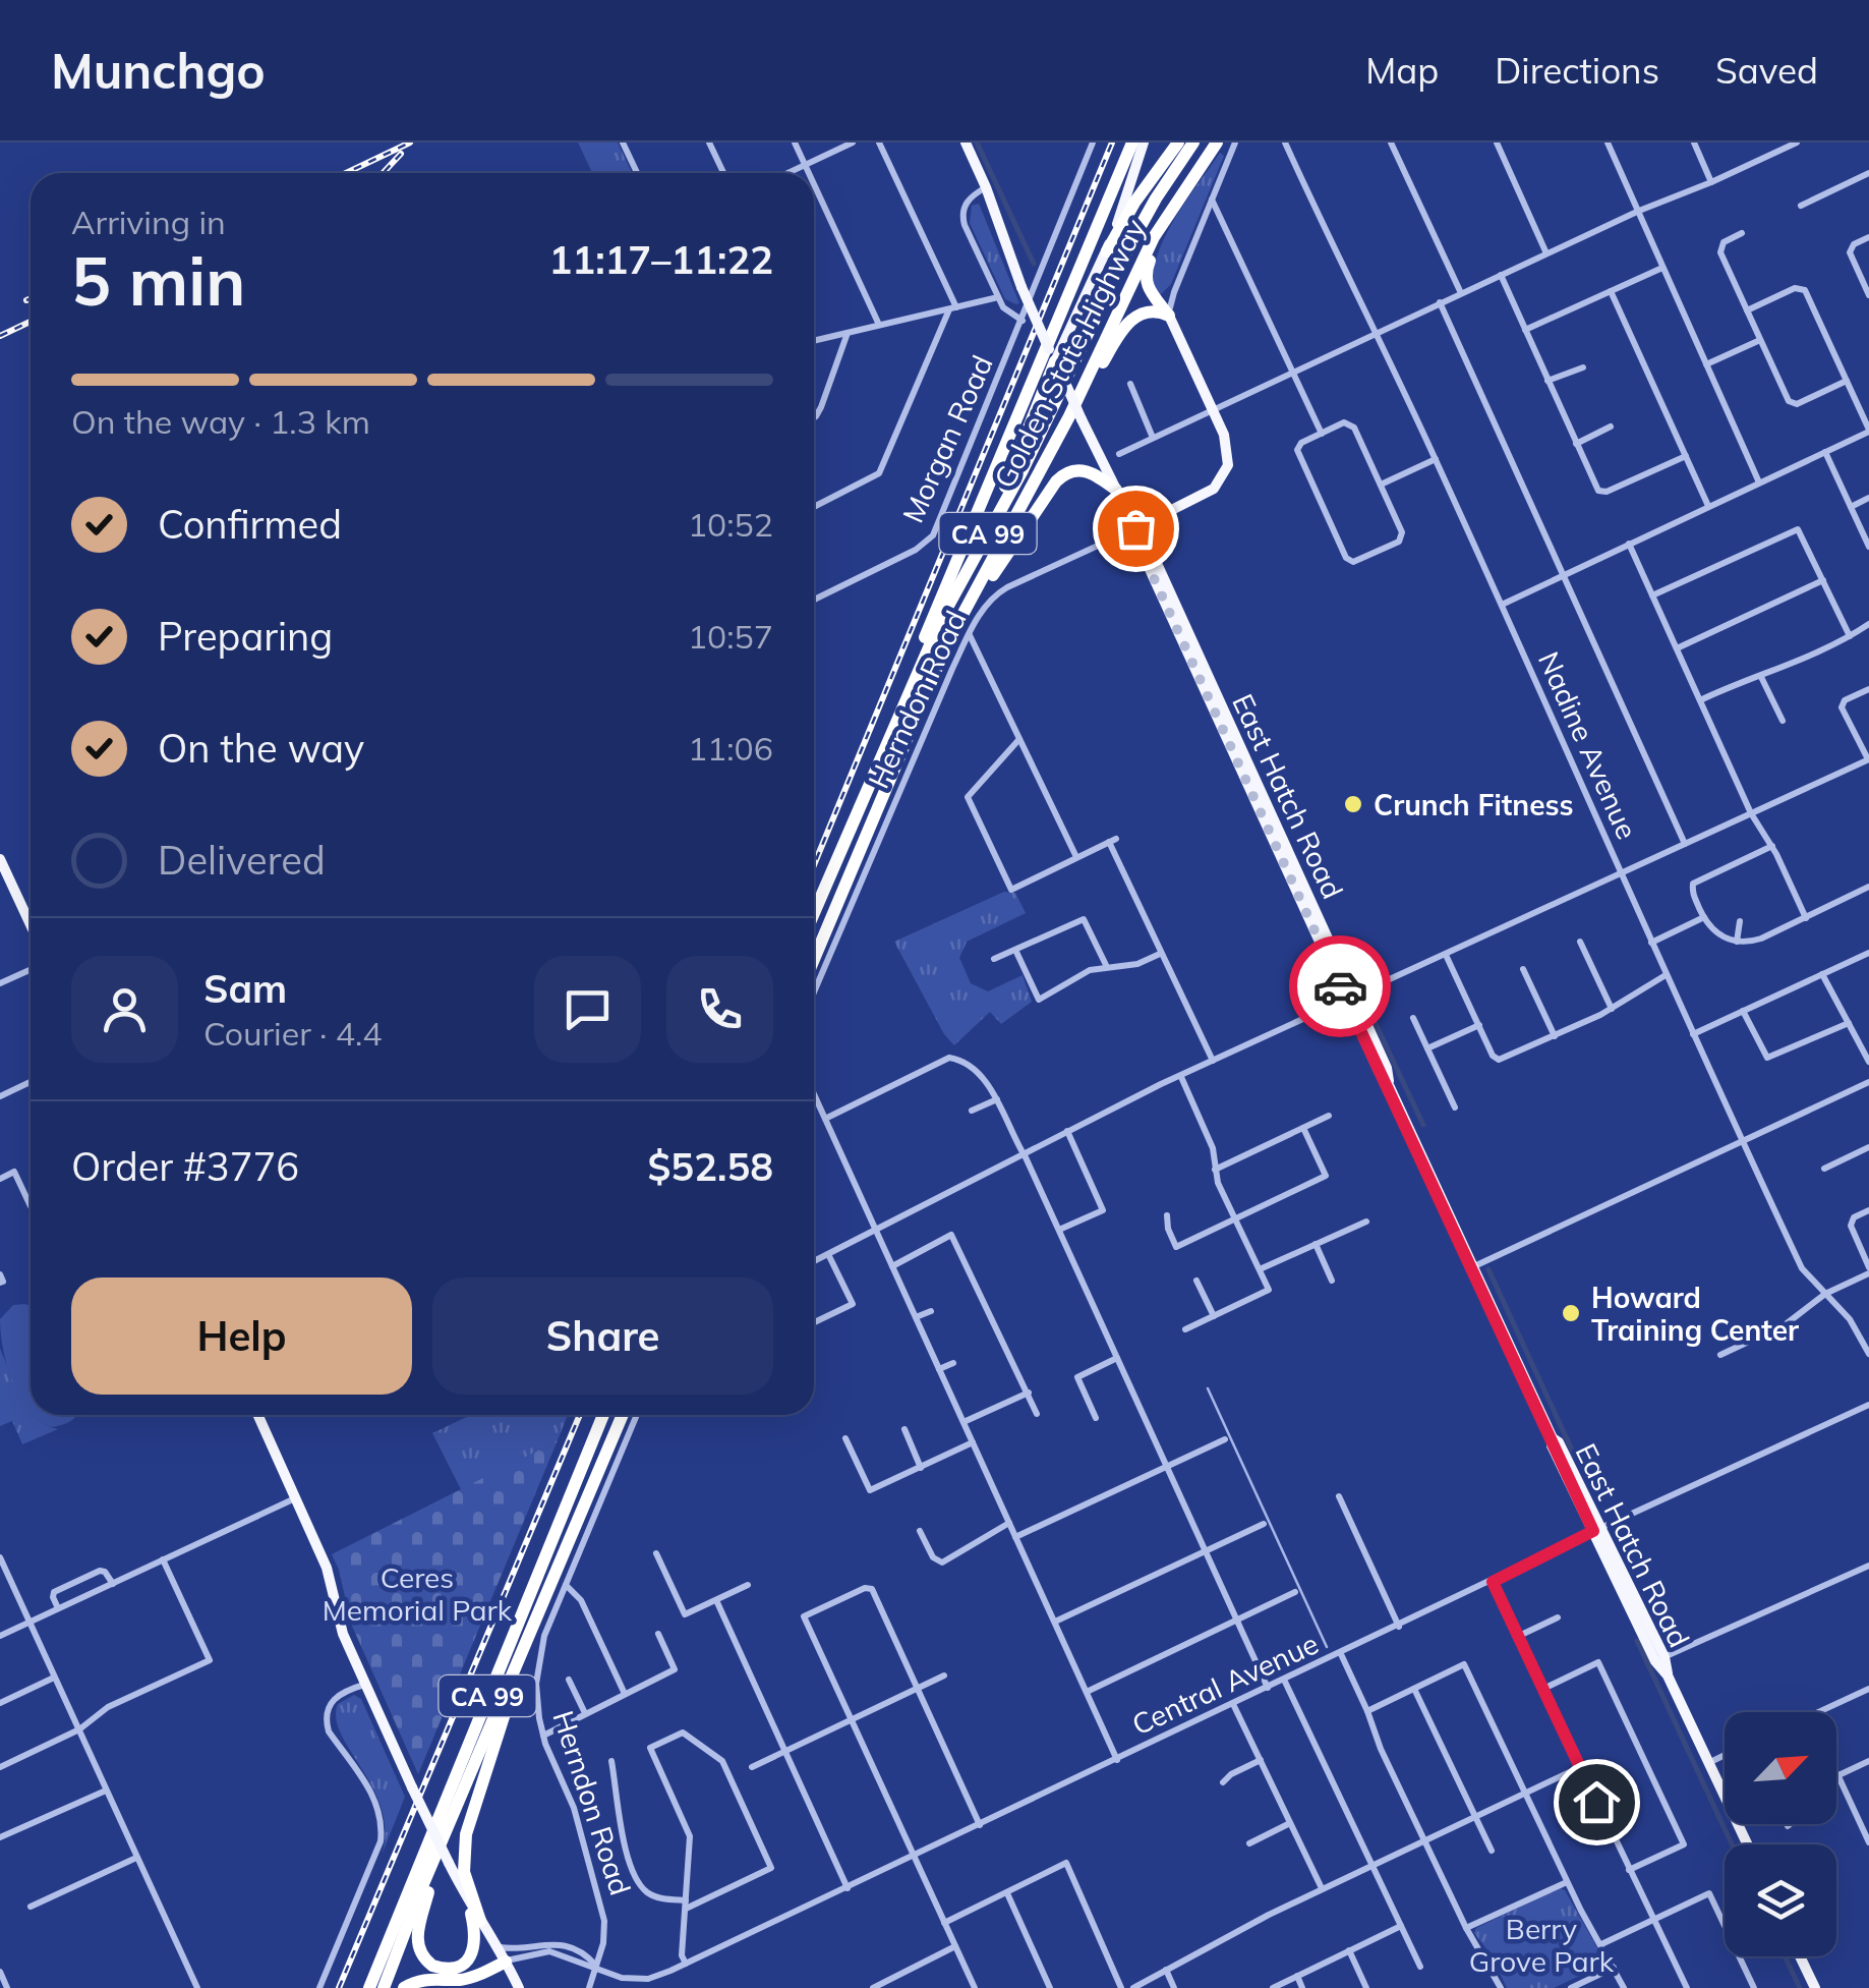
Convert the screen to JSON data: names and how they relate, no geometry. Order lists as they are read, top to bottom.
{
  "streets": {
    "highway": ["Golden State Highway", "CA 99"],
    "main road": ["Herndon Road", "East Hatch Road"],
    "street": ["Morgan Road", "Nadine Avenue", "Central Avenue"]
  },
  "crossings": [
    ["Golden State Highway", "East Hatch Road"],
    ["Herndon Road", "East Hatch Road"],
    ["Herndon Road", "Central Avenue"],
    ["East Hatch Road", "Central Avenue"]
  ],
  "parks": ["Ceres Memorial Park", "Berry Grove Park"],
  "places": ["Crunch Fitness", "Howard Training Center"],
  "north": "top right",
  "page": {
    "header": "Munchgo",
    "nav": ["Map", "Directions", "Saved"],
    "heading": ["5 min", "Arriving in", "11:17–11:22"],
    "panel": [
      "Sam",
      "Courier · 4.4",
      "Order #3776",
      "$52.58"
    ],
    "bar": "On the way · 1.3 km",
    "list": [
      ["Confirmed", "10:52"],
      ["Preparing", "10:57"],
      ["On the way", "11:06"],
      "Delivered"
    ],
    "buttons": ["Help", "Share"]
  }
}
